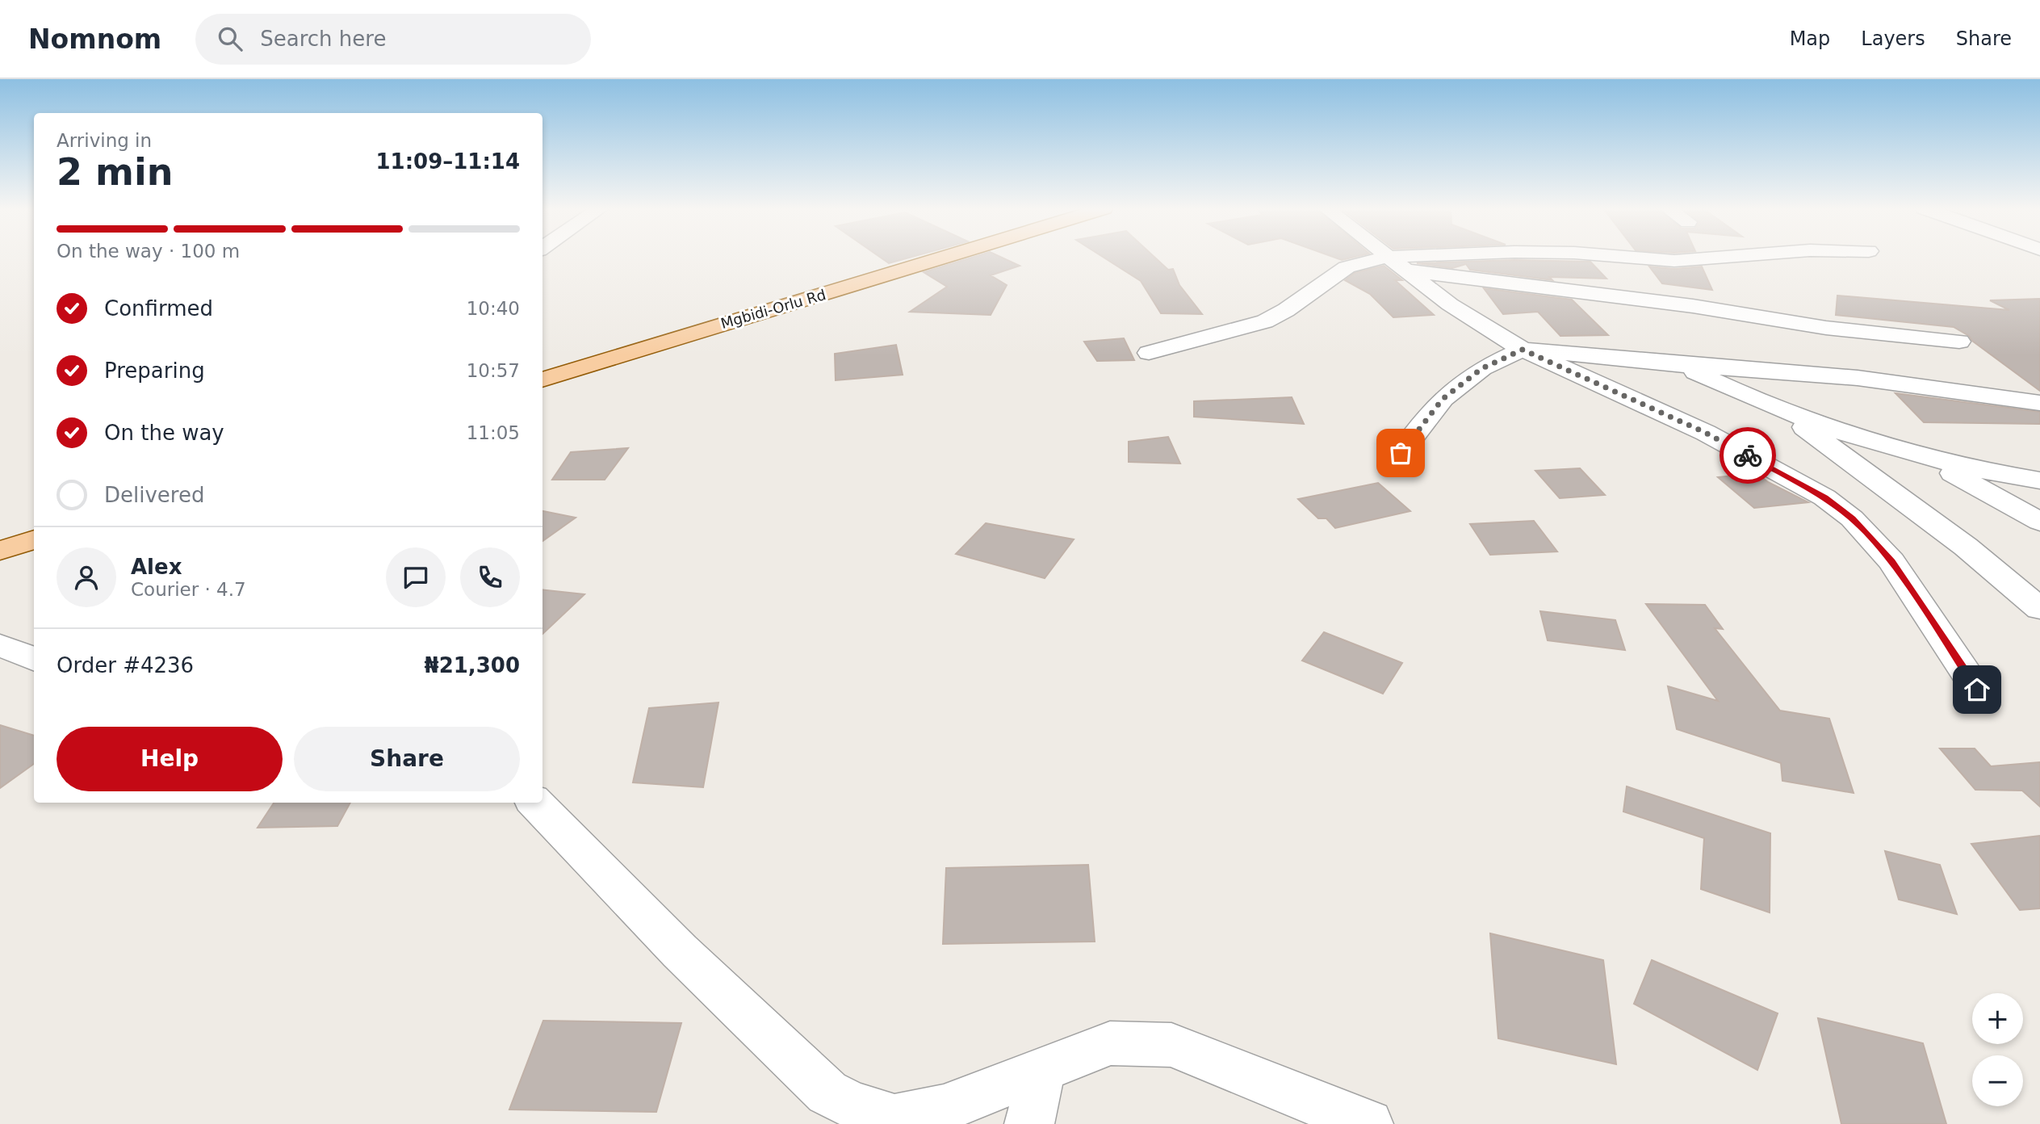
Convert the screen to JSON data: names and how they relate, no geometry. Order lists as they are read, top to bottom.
{
  "streets": {
    "main road": ["Mgbidi-Orlu Rd"]
  },
  "page": {
    "header": "Nomnom",
    "search": "Search here",
    "nav": ["Map", "Layers", "Share"],
    "heading": ["2 min", "Arriving in", "11:09–11:14"],
    "panel": [
      "Alex",
      "Courier · 4.7",
      "Order #4236",
      "₦21,300"
    ],
    "bar": "On the way · 100 m",
    "list": [
      ["Confirmed", "10:40"],
      ["Preparing", "10:57"],
      ["On the way", "11:05"],
      "Delivered"
    ],
    "buttons": ["Help", "Share"],
    "map_buttons": ["+", "−"]
  }
}
